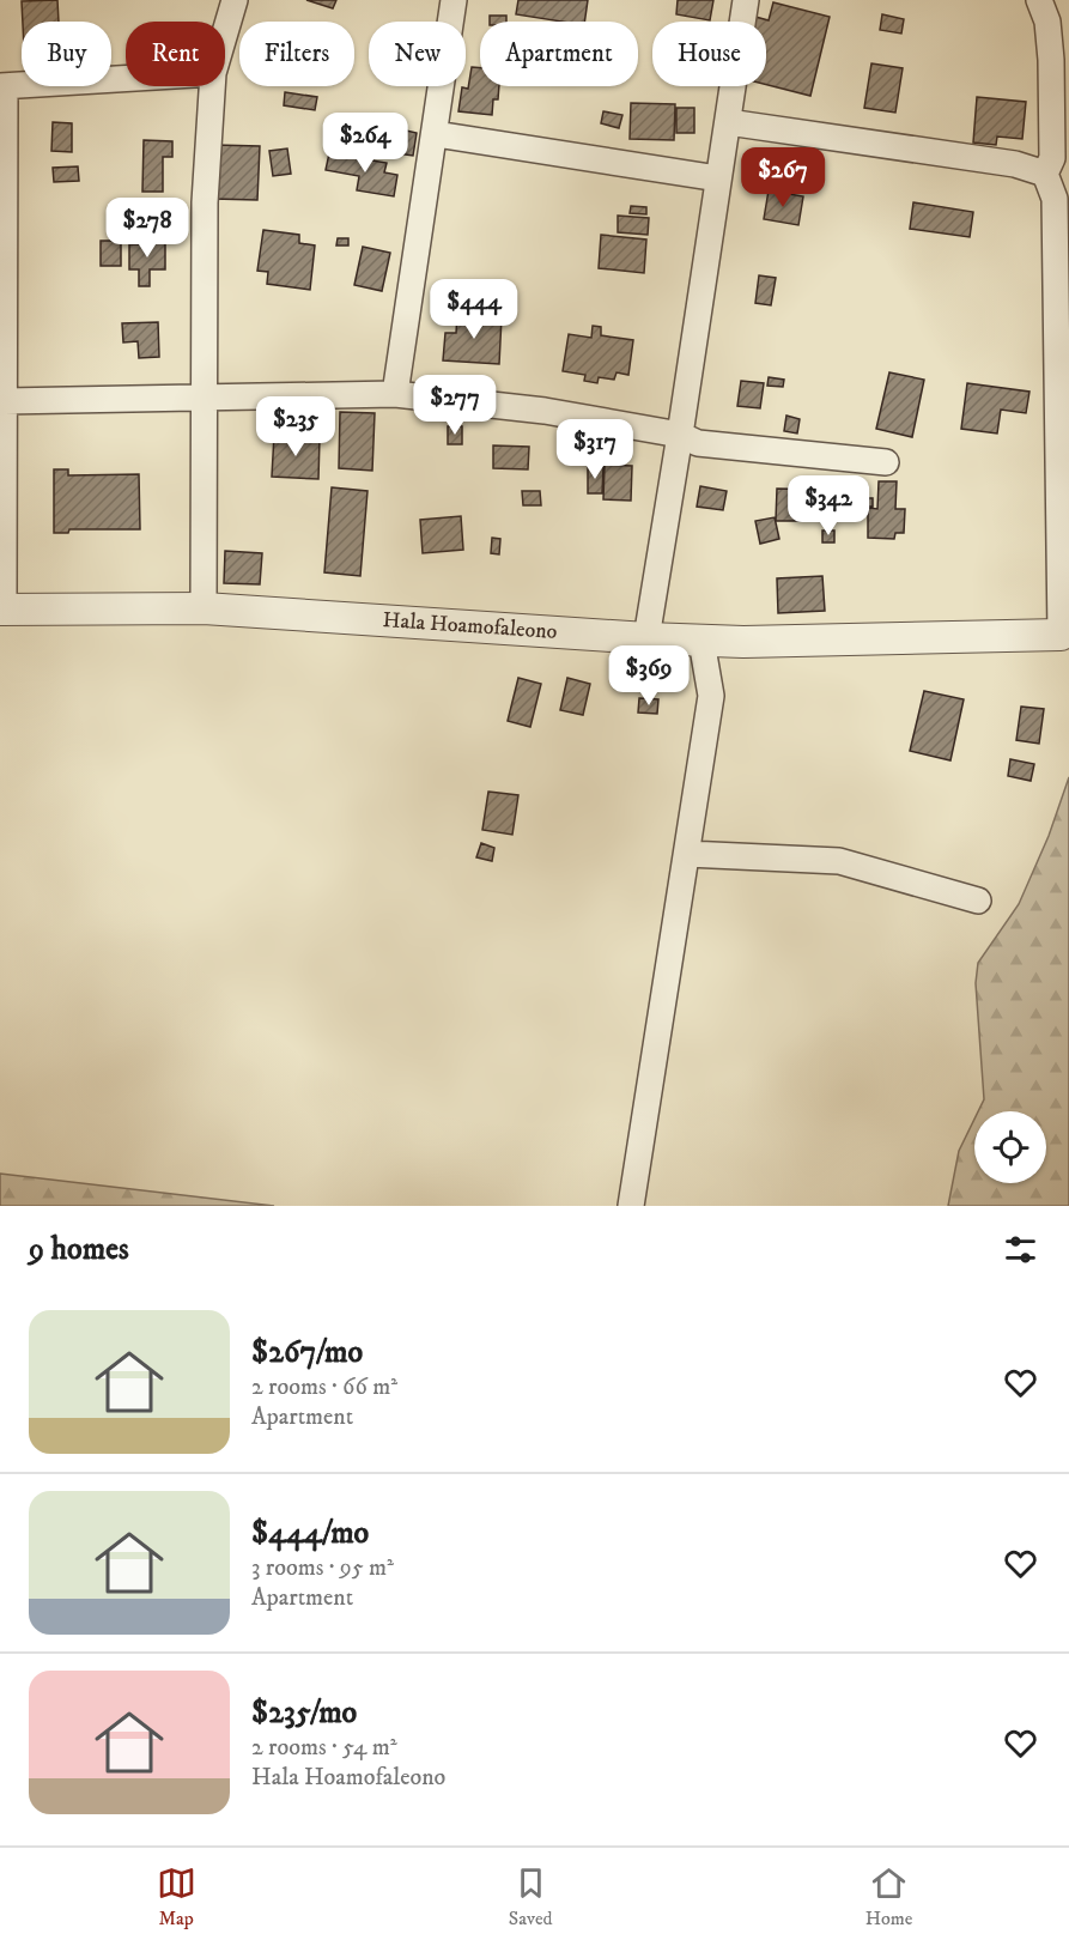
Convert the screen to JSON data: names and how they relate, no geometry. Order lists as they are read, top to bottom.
{
  "streets": {
    "street": ["Hala Hoamofaleono"]
  },
  "page": {
    "chip": [
      "Buy",
      "Rent",
      "Filters",
      "New",
      "Apartment",
      "House"
    ],
    "price": [
      "$264",
      "$267",
      "$278",
      "$444",
      "$277",
      "$235",
      "$317",
      "$342",
      "$369"
    ],
    "heading": "9 homes",
    "list": [
      {
        "name": "$267/mo",
        "note": "2 rooms · 66 m² · Apartment"
      },
      {
        "name": "$444/mo",
        "note": "3 rooms · 95 m² · Apartment"
      },
      {
        "name": "$235/mo",
        "note": "2 rooms · 54 m² · Hala Hoamofaleono"
      }
    ],
    "tabs": ["Map", "Saved", "Home"]
  }
}
